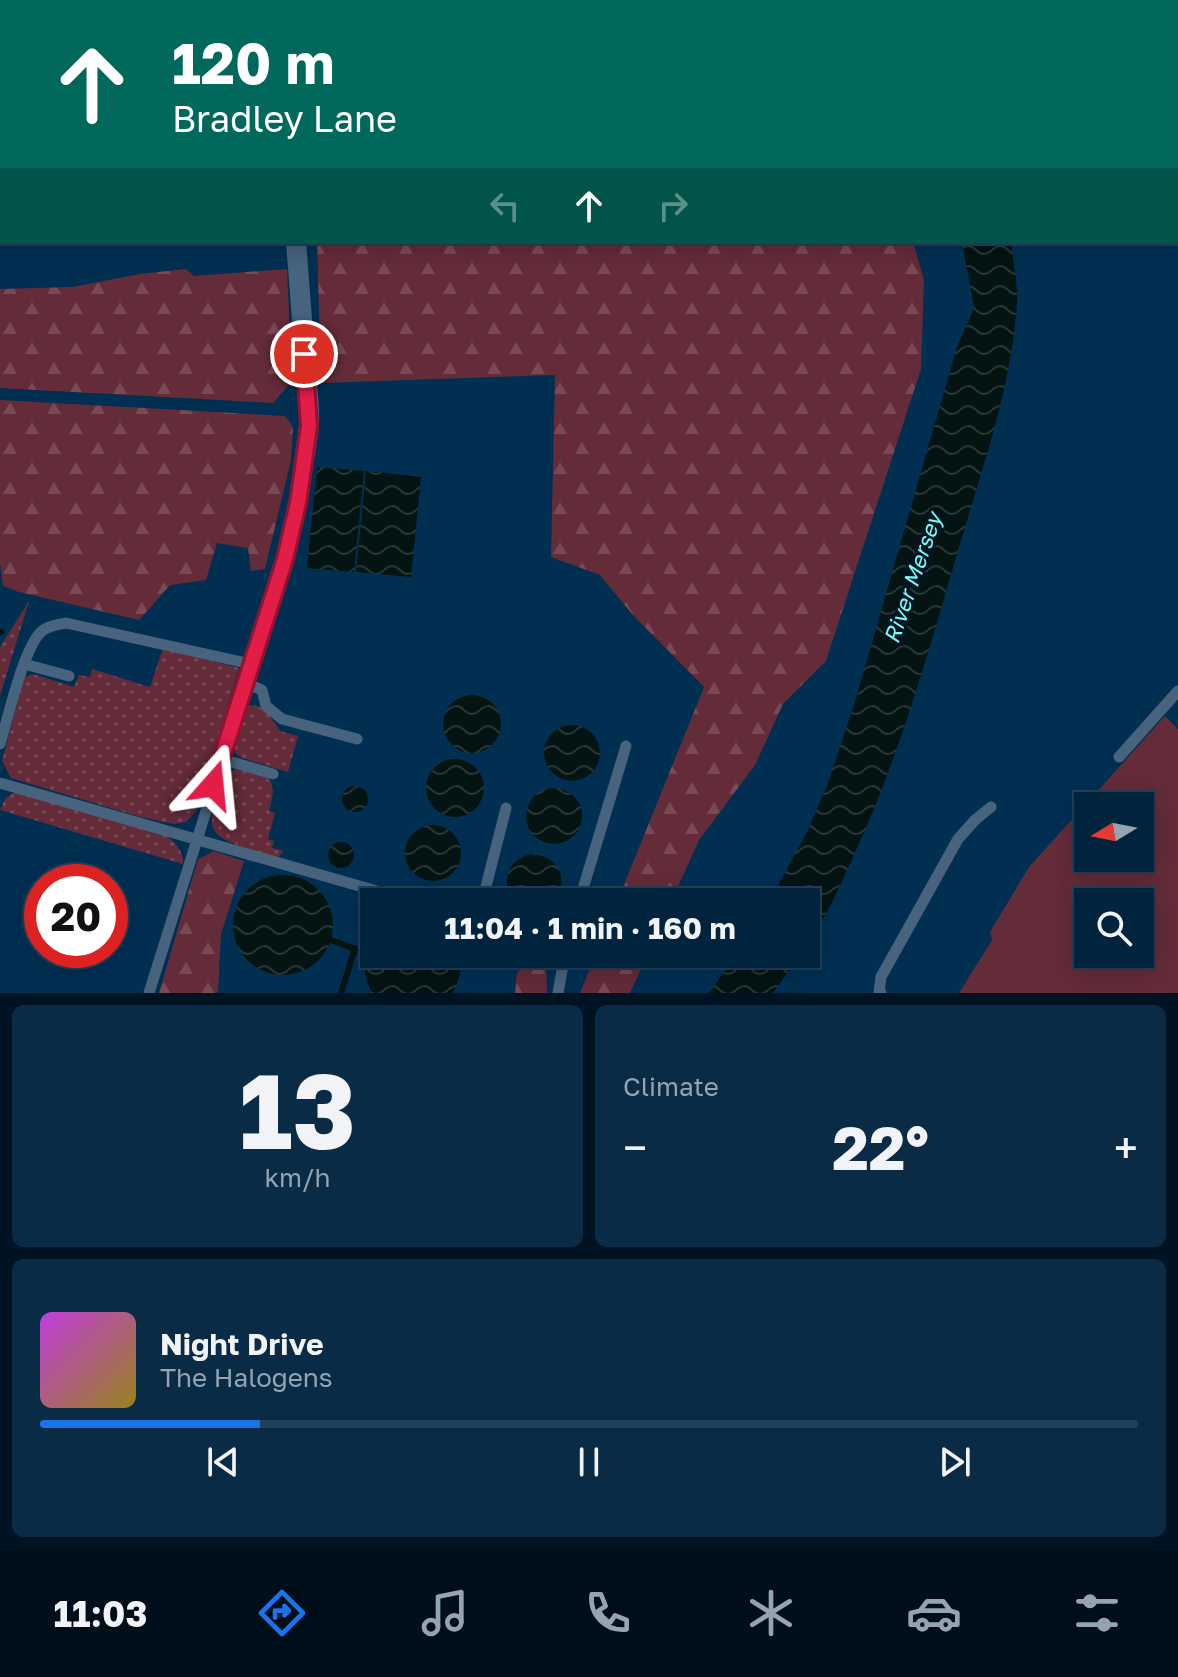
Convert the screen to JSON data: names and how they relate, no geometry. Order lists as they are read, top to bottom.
{
  "water": ["River Mersey"],
  "north": "left",
  "page": {
    "turn": ["120 m", "Bradley Lane"],
    "limit": "20",
    "trip": "11:04 · 1 min · 160 m",
    "tile": [
      ["13", "km/h"],
      "Climate"
    ],
    "heat": ["−", "22°", "+"],
    "song": ["Night Drive", "The Halogens"],
    "tabs": "11:03"
  }
}
